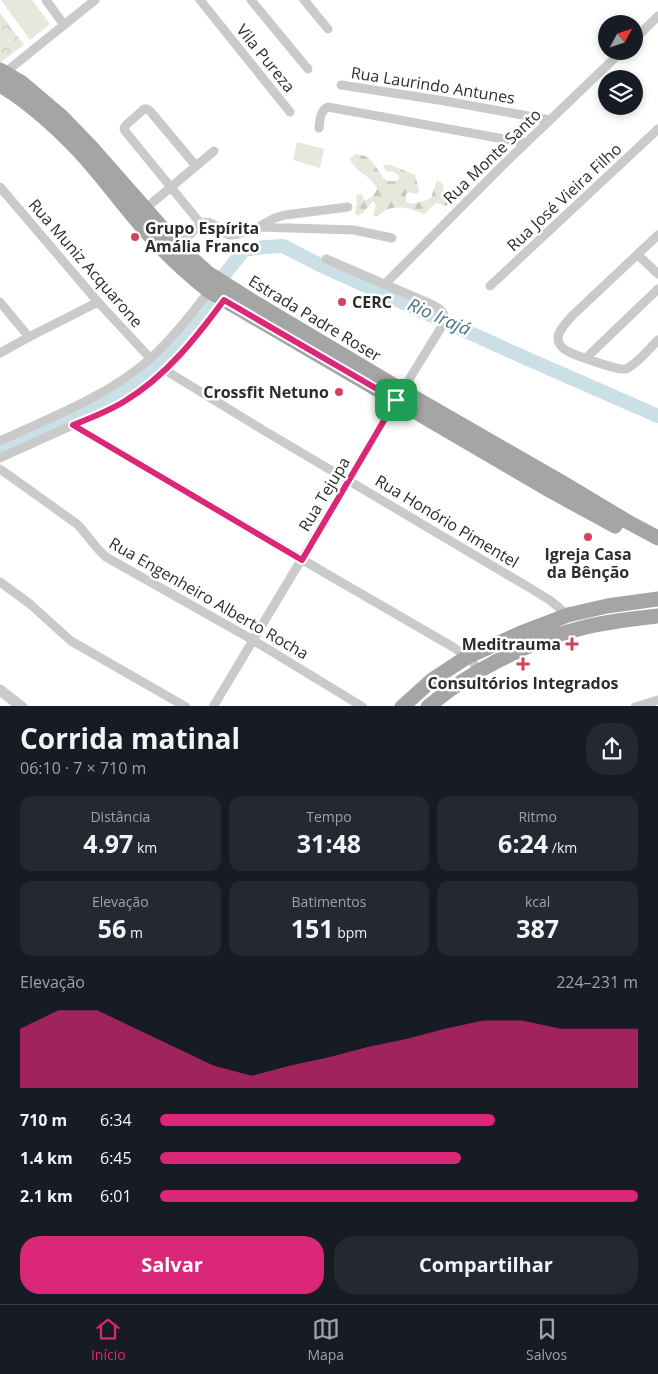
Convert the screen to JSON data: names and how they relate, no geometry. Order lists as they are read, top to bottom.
{
  "streets": {
    "main road": ["Estrada Padre Roser"],
    "street": [
      "Vila Pureza",
      "Rua Laurindo Antunes",
      "Rua Monte Santo",
      "Rua José Vieira Filho",
      "Rua Muniz Acquarone",
      "Rua Tejupa",
      "Rua Honório Pimentel",
      "Rua Engenheiro Alberto Rocha"
    ]
  },
  "crossings": [
    ["Rua Laurindo Antunes", "Rua Monte Santo"],
    ["Rua Monte Santo", "Rua Tejupa"],
    ["Estrada Padre Roser", "Rua Tejupa"],
    ["Rua Tejupa", "Rua Honório Pimentel"],
    ["Rua Tejupa", "Rua Engenheiro Alberto Rocha"]
  ],
  "water": ["Rio Irajá"],
  "places": {
    "other": [
      "Grupo Espírita Amália Franco",
      "CERC",
      "Crossfit Netuno",
      "Igreja Casa da Bênção"
    ],
    "health": ["Meditrauma", "Consultórios Integrados"]
  },
  "north": "top right",
  "page": {
    "heading": ["Corrida matinal", "06:10 · 7 × 710 m"],
    "stats": [
      ["Distância", "4.97 km"],
      ["Tempo", "31:48"],
      ["Ritmo", "6:24 /km"],
      ["Elevação", "56 m"],
      ["Batimentos", "151 bpm"],
      ["kcal", "387"]
    ],
    "chart": ["Elevação", "224–231 m"],
    "list": [
      {
        "name": "710 m",
        "note": "6:34"
      },
      {
        "name": "1.4 km",
        "note": "6:45"
      },
      {
        "name": "2.1 km",
        "note": "6:01"
      }
    ],
    "buttons": ["Salvar", "Compartilhar"],
    "tabs": ["Início", "Mapa", "Salvos"]
  }
}
